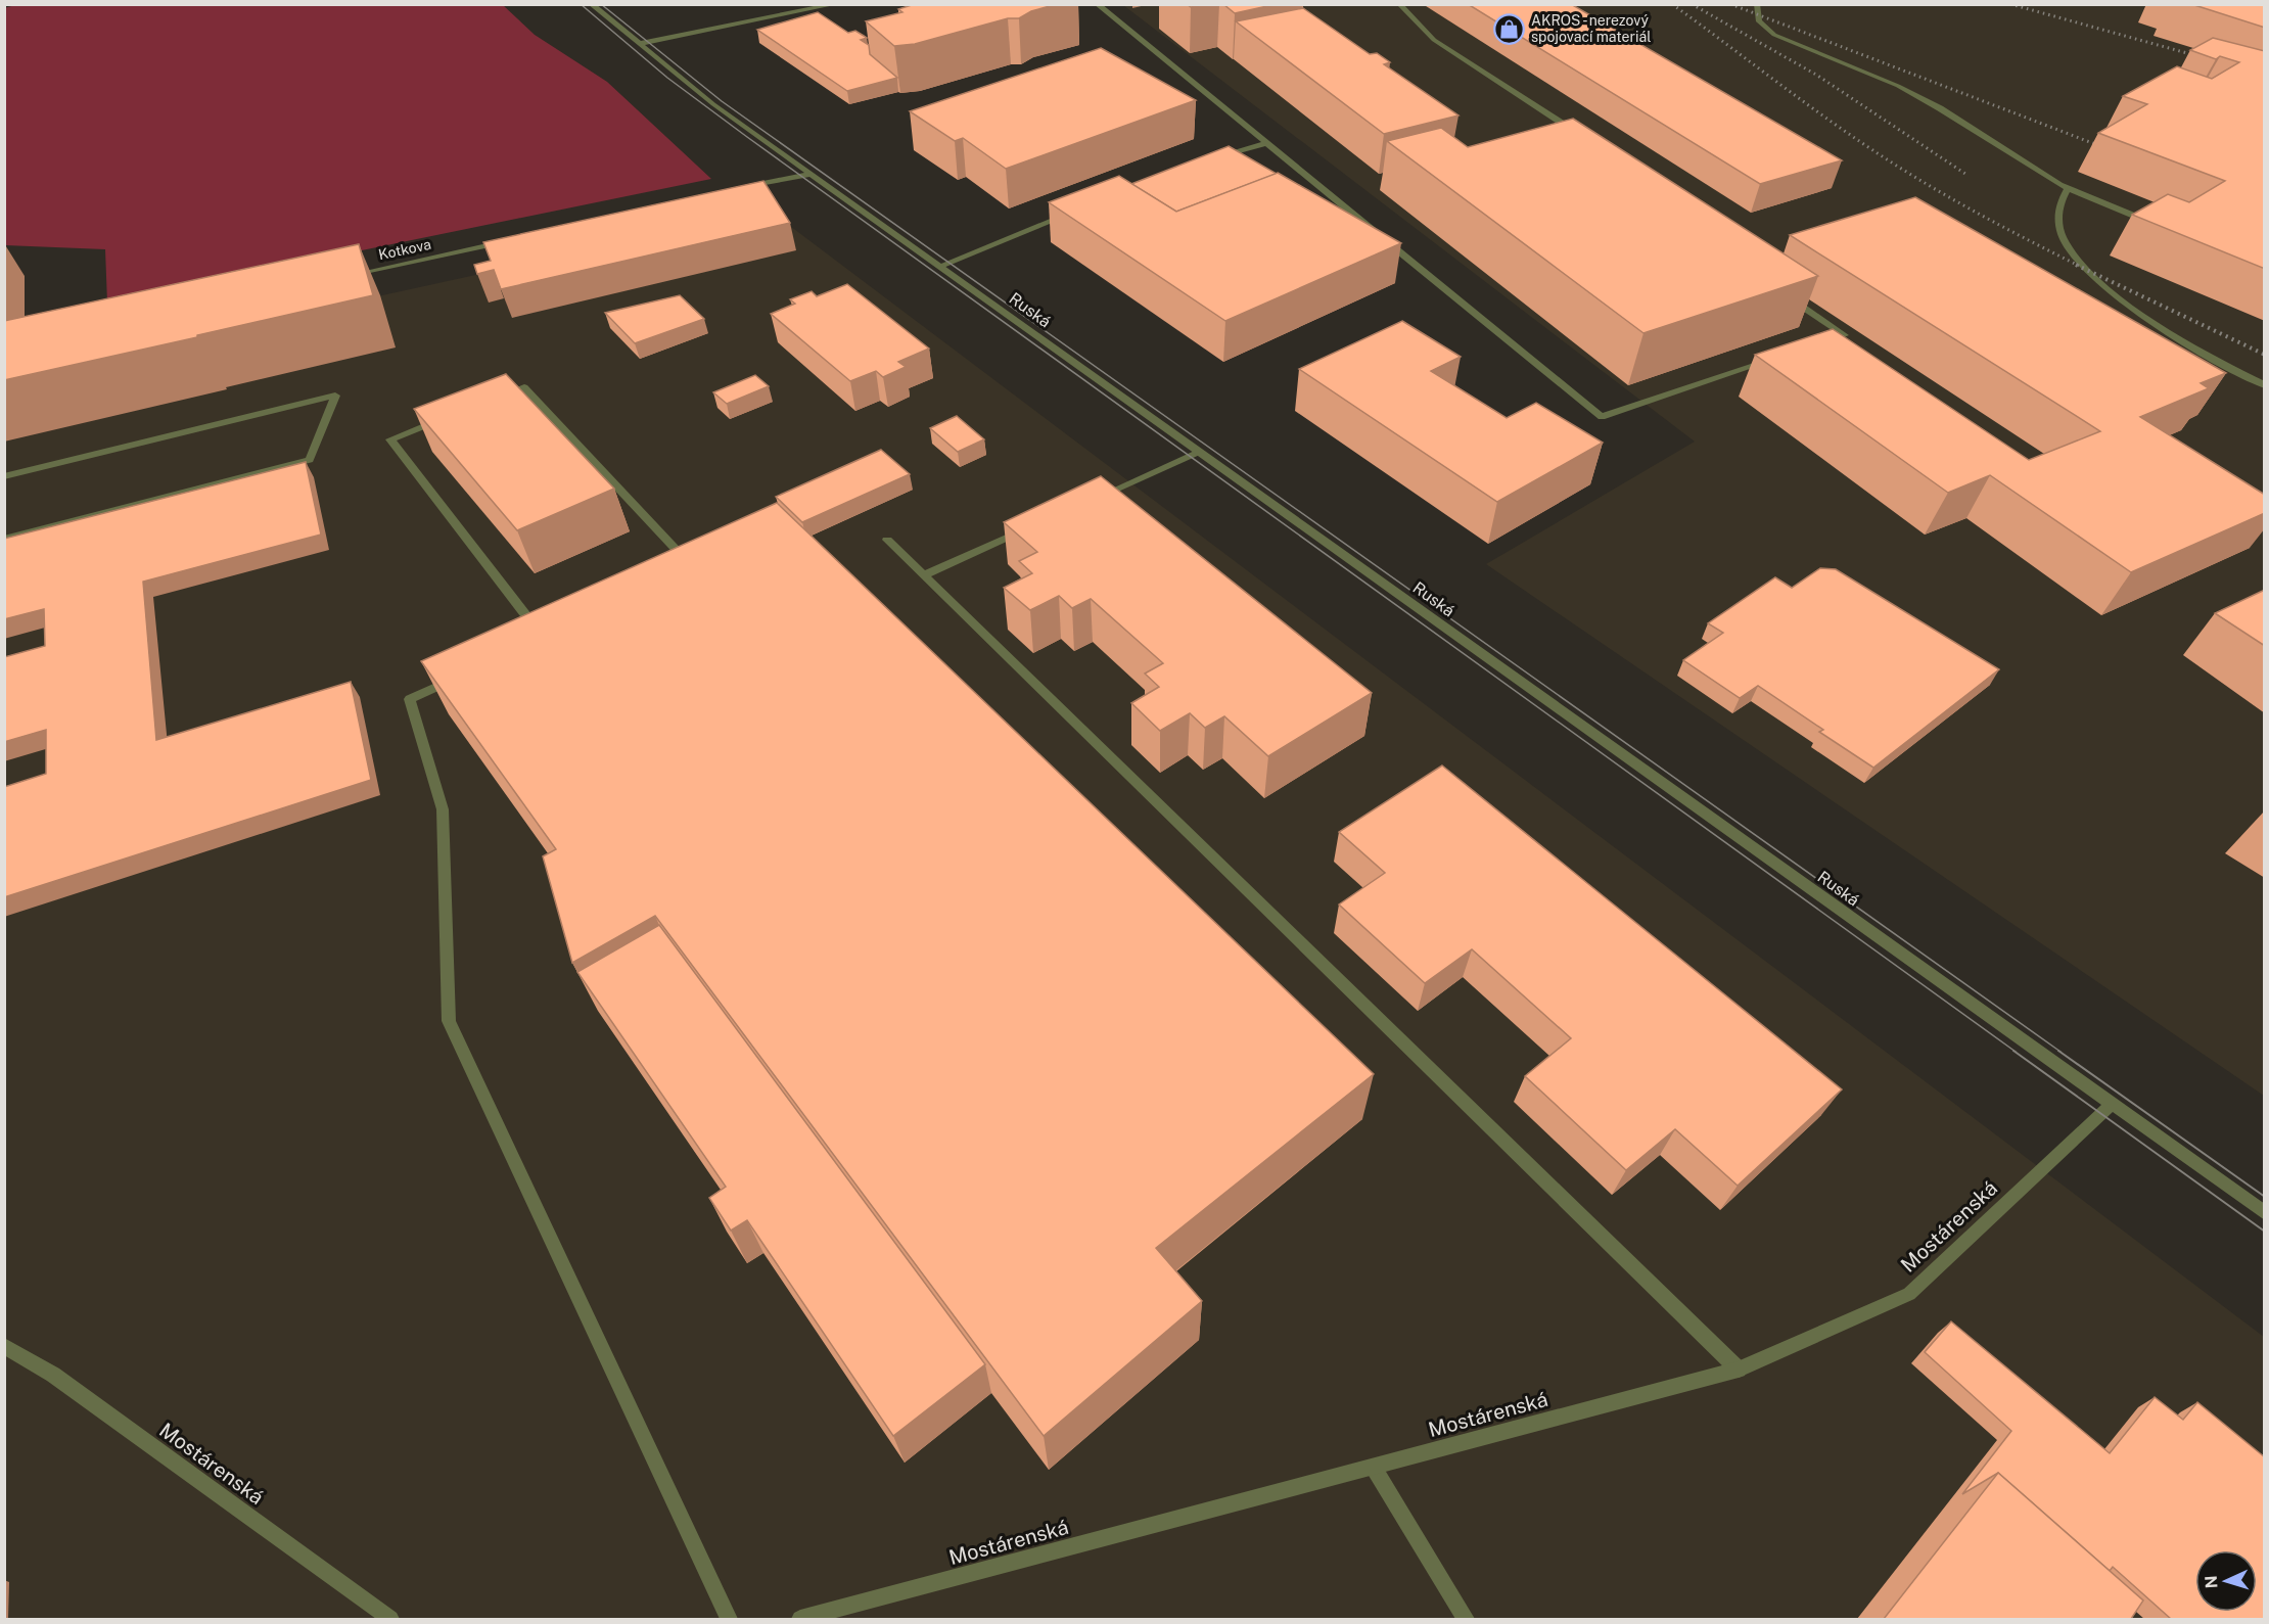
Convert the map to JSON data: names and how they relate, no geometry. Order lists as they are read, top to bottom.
{
  "streets": {
    "street": ["Kotkova", "Ruská", "Mostárenská"]
  },
  "crossings": [
    ["Ruská", "Mostárenská"]
  ],
  "places": {
    "shop": ["AKROS - nerezový spojovací materiál"]
  },
  "north": "left"
}
